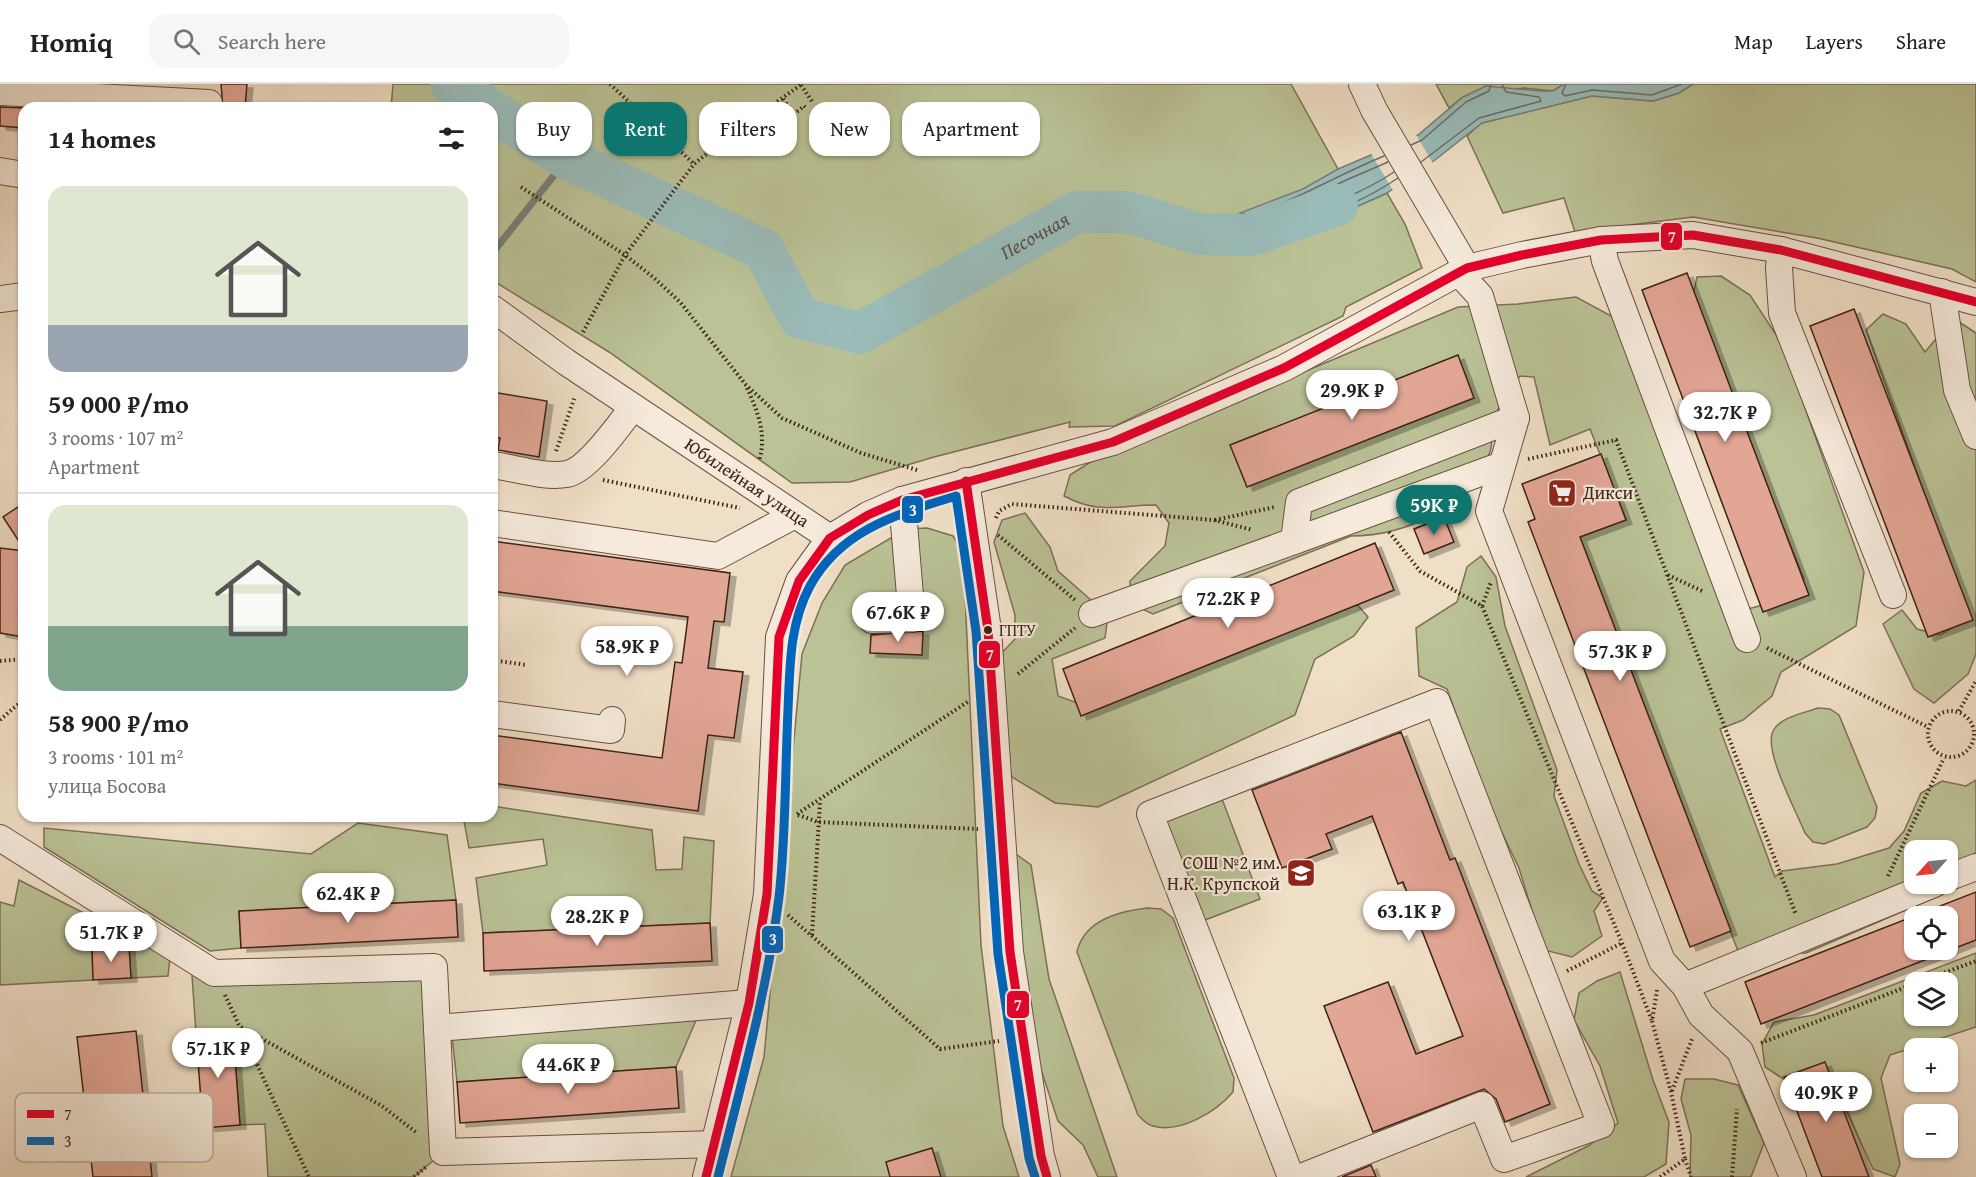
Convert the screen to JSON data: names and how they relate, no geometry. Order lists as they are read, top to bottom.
{
  "streets": {
    "street": ["Юбилейная улица"]
  },
  "water": ["Песочная"],
  "places": {
    "supermarket": ["Дикси"],
    "other": ["ГПТУ"],
    "school or university": ["СОШ №2 им. Н.К. Крупской"]
  },
  "lines": ["transit line 7", "transit line 3"],
  "legend": ["7", "3"],
  "north": "bottom left",
  "page": {
    "header": "Homiq",
    "search": "Search here",
    "nav": ["Map", "Layers", "Share"],
    "chip": [
      "Buy",
      "Rent",
      "Filters",
      "New",
      "Apartment"
    ],
    "heading": "14 homes",
    "list": [
      {
        "name": "59 000 ₽/mo",
        "note": "3 rooms · 107 m² · Apartment"
      },
      {
        "name": "58 900 ₽/mo",
        "note": "3 rooms · 101 m² · улица Босова"
      }
    ],
    "price": [
      "29.9K ₽",
      "32.7K ₽",
      "59K ₽",
      "72.2K ₽",
      "67.6K ₽",
      "58.9K ₽",
      "57.3K ₽",
      "62.4K ₽",
      "63.1K ₽",
      "28.2K ₽",
      "51.7K ₽",
      "57.1K ₽",
      "44.6K ₽",
      "40.9K ₽"
    ],
    "map_buttons": ["+", "−"]
  }
}
